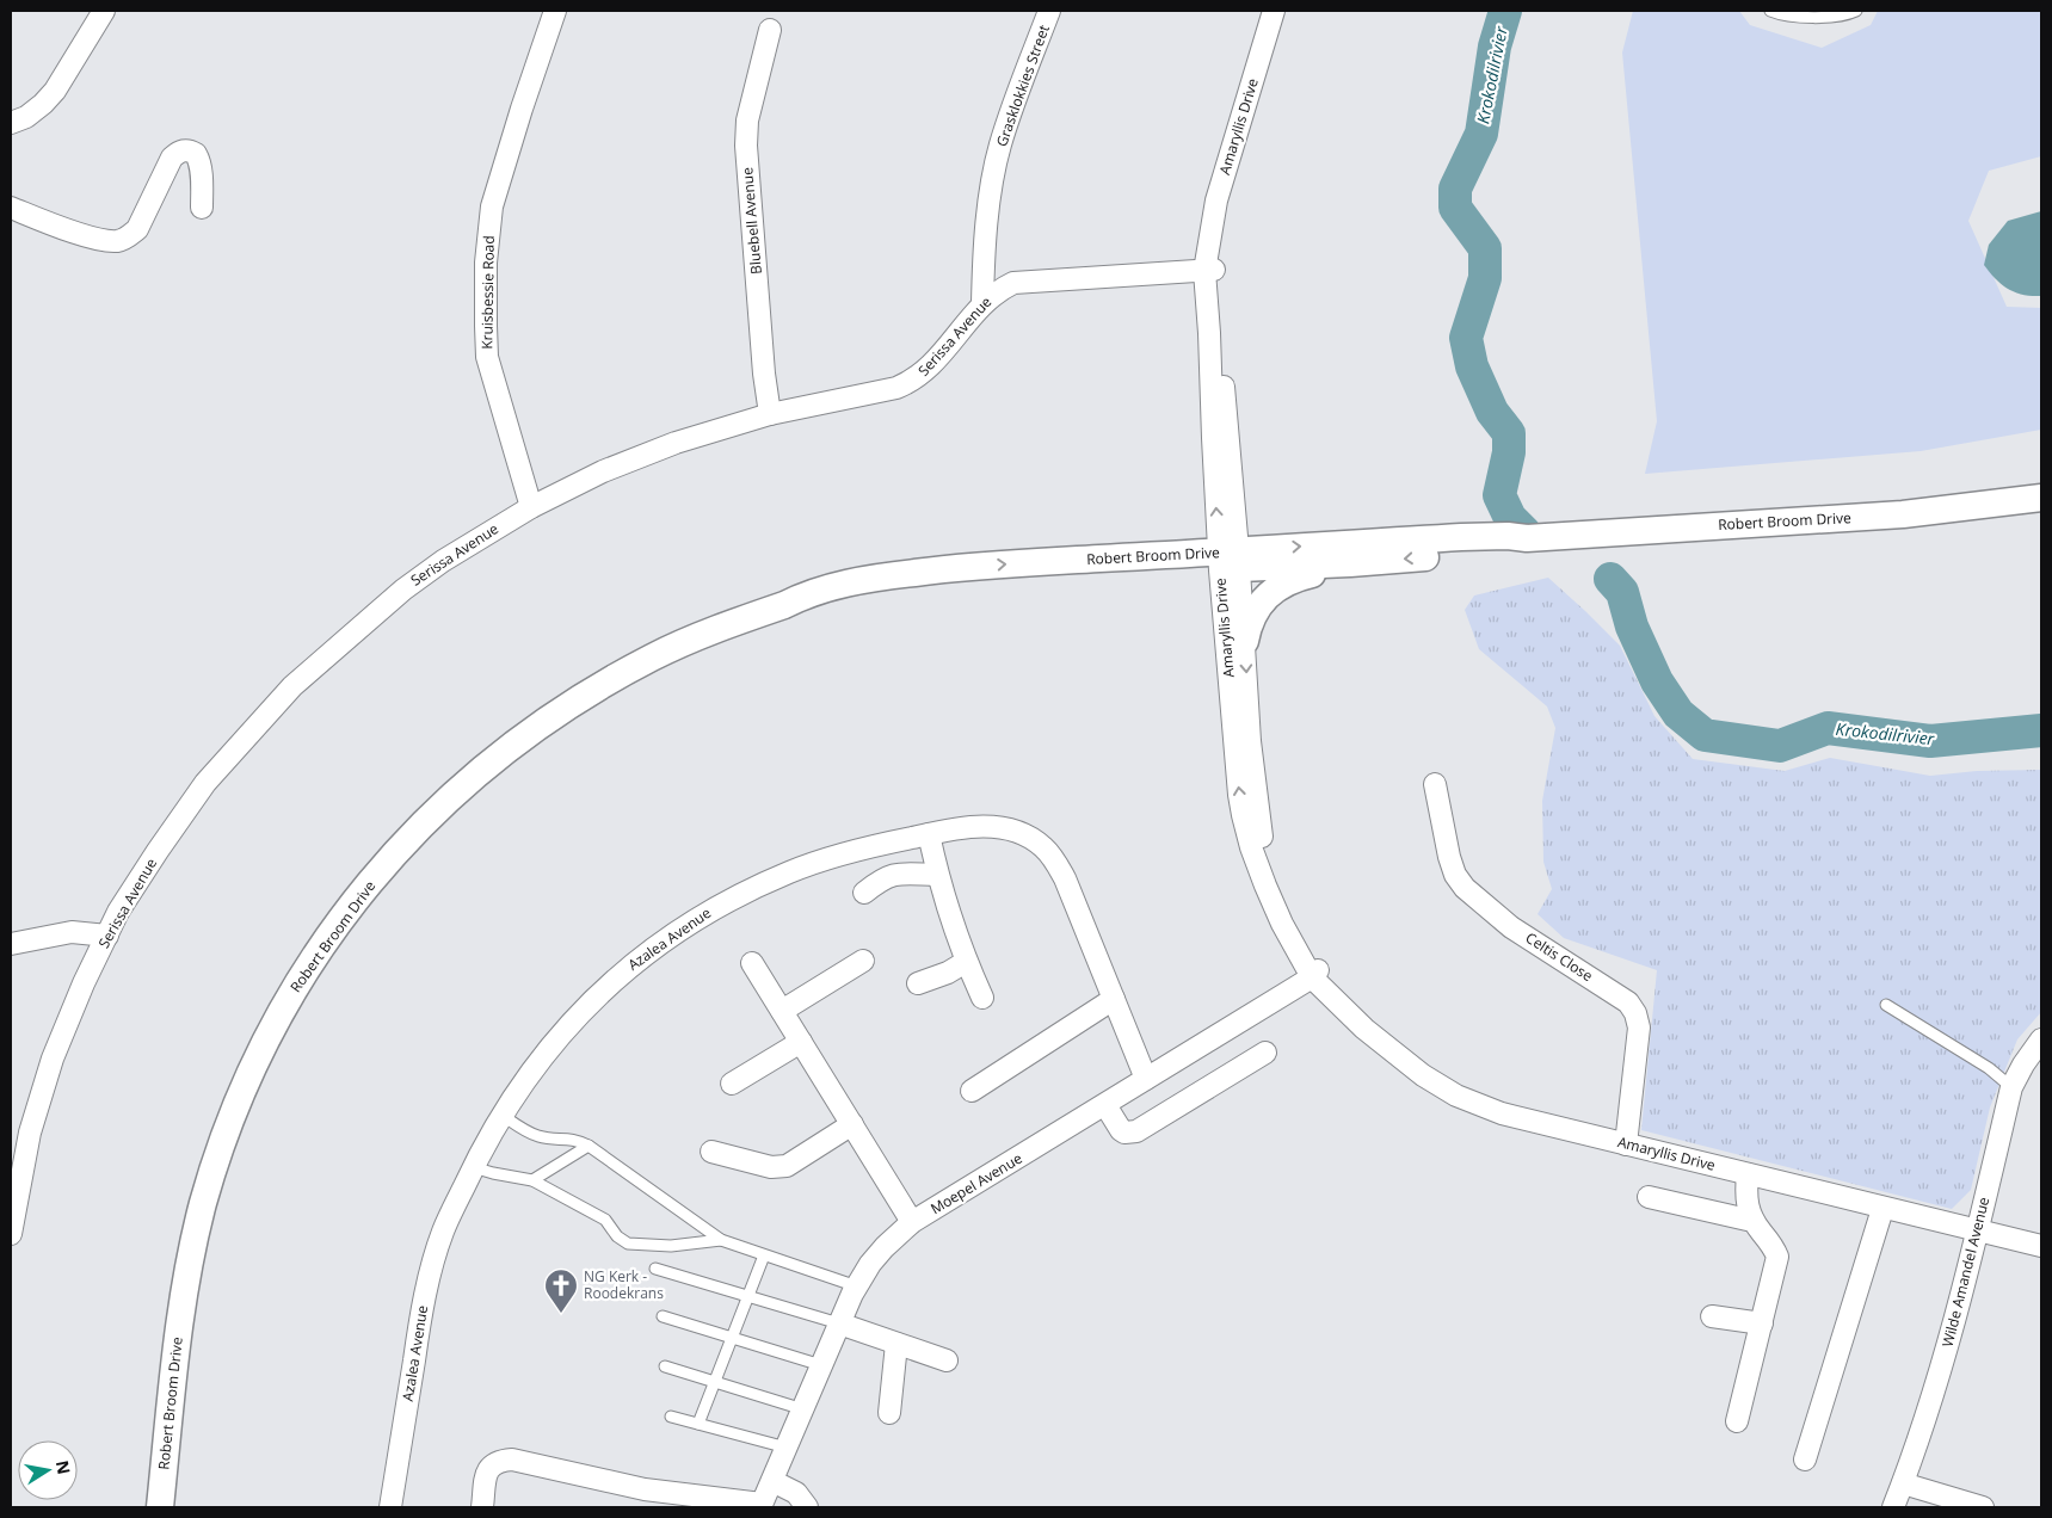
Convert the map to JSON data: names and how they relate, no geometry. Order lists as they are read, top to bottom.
{
  "streets": {
    "street": [
      "Grasklokkies Street",
      "Amaryllis Drive",
      "Bluebell Avenue",
      "Kruisbessie Road",
      "Serissa Avenue",
      "Robert Broom Drive",
      "Azalea Avenue",
      "Celtis Close",
      "Moepel Avenue",
      "Wilde Amandel Avenue"
    ]
  },
  "crossings": [
    ["Grasklokkies Street", "Serissa Avenue"],
    ["Amaryllis Drive", "Serissa Avenue"],
    ["Amaryllis Drive", "Robert Broom Drive"],
    ["Amaryllis Drive", "Celtis Close"],
    ["Amaryllis Drive", "Moepel Avenue"],
    ["Amaryllis Drive", "Wilde Amandel Avenue"],
    ["Bluebell Avenue", "Serissa Avenue"],
    ["Kruisbessie Road", "Serissa Avenue"],
    ["Azalea Avenue", "Moepel Avenue"]
  ],
  "water": ["Krokodilrivier"],
  "places": {
    "church": ["NG Kerk - Roodekrans"]
  },
  "north": "right"
}
